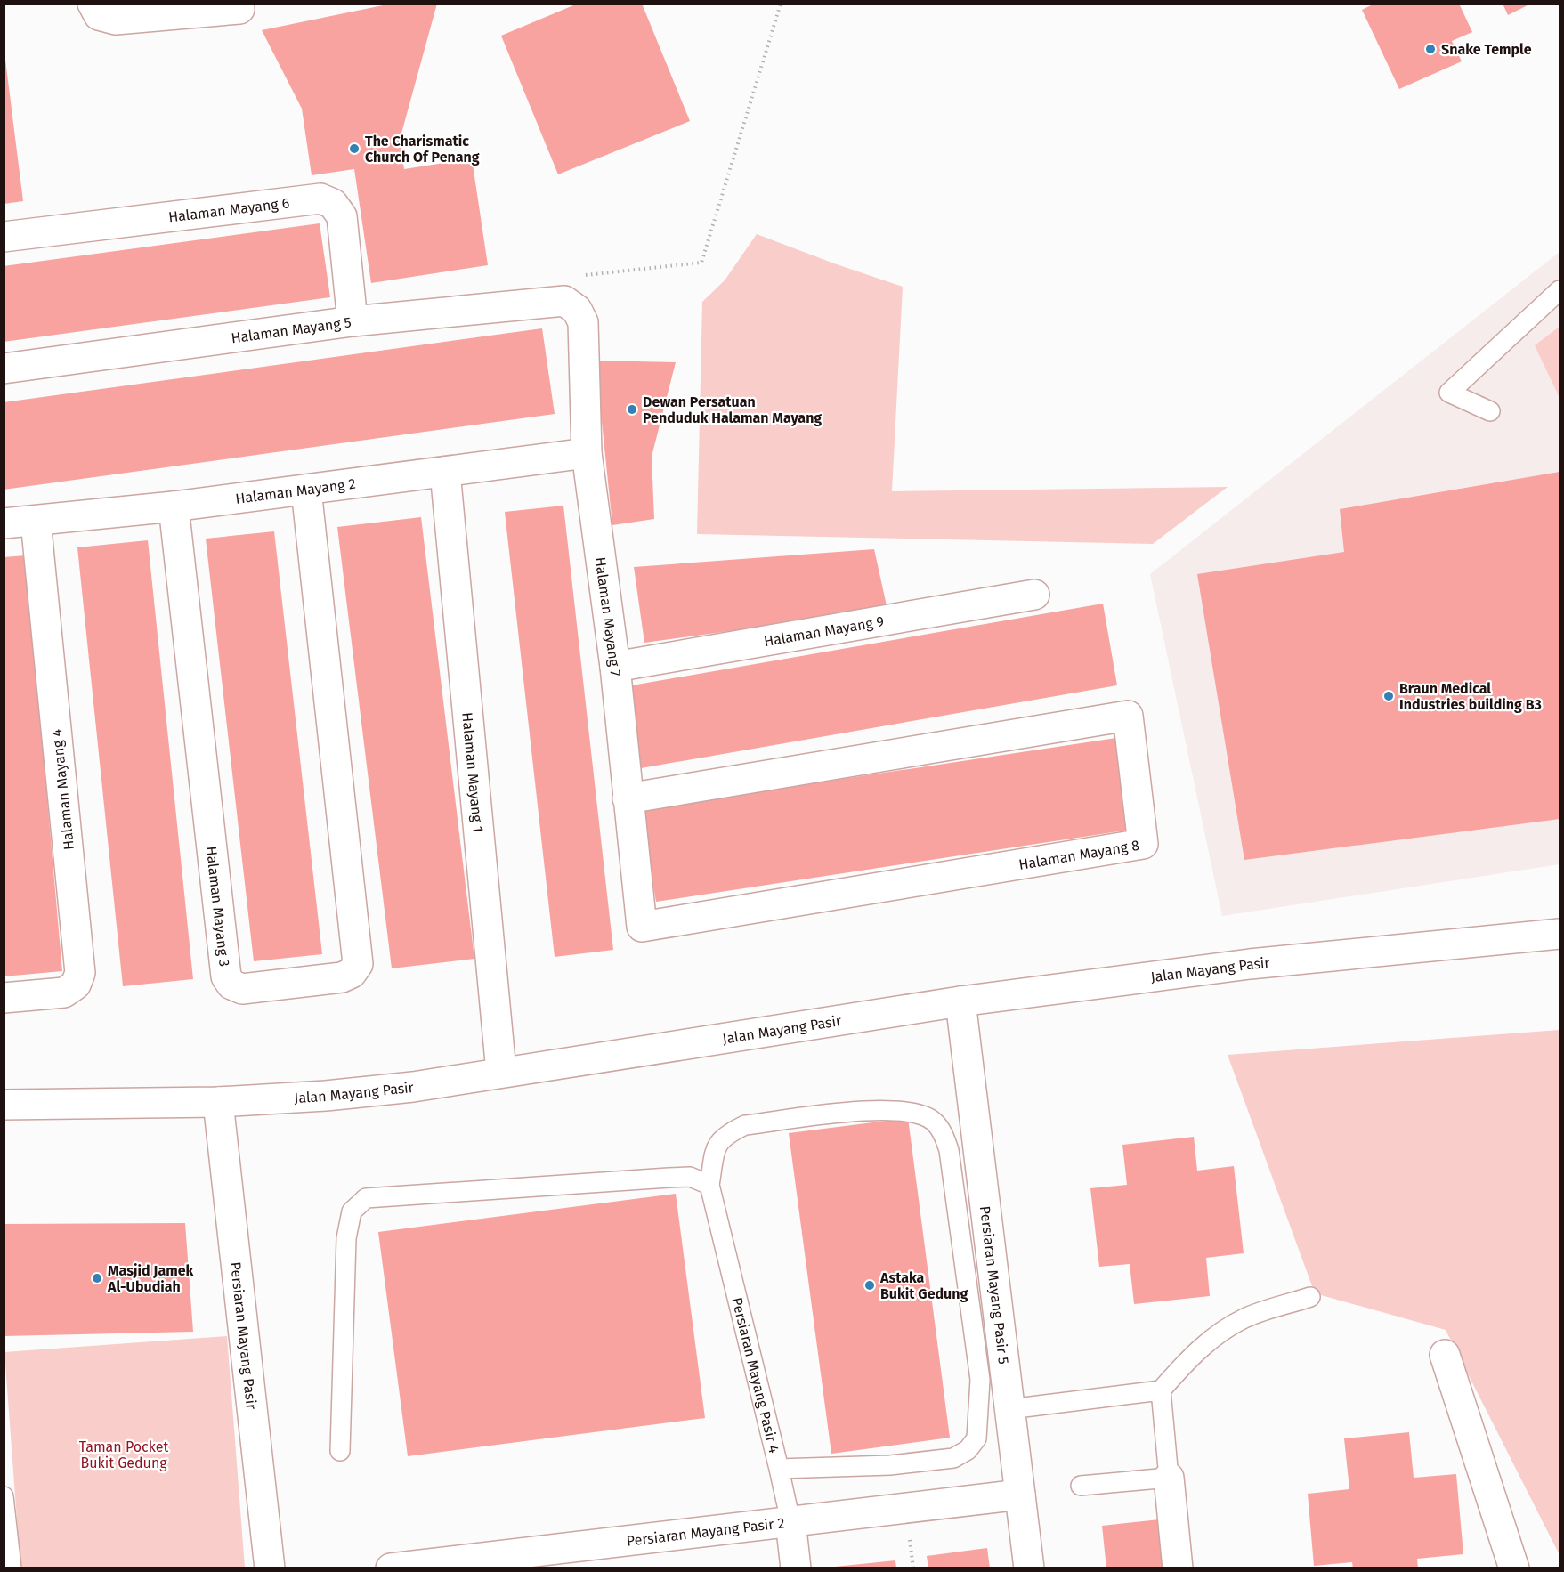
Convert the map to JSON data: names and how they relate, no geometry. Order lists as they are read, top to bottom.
{
  "streets": {
    "street": [
      "Halaman Mayang 6",
      "Halaman Mayang 5",
      "Halaman Mayang 2",
      "Halaman Mayang 7",
      "Halaman Mayang 9",
      "Halaman Mayang 1",
      "Halaman Mayang 4",
      "Halaman Mayang 8",
      "Halaman Mayang 3",
      "Jalan Mayang Pasir",
      "Persiaran Mayang Pasir 5",
      "Persiaran Mayang Pasir",
      "Persiaran Mayang Pasir 4",
      "Persiaran Mayang Pasir 2"
    ]
  },
  "crossings": [
    ["Halaman Mayang 6", "Halaman Mayang 5"],
    ["Halaman Mayang 5", "Halaman Mayang 7"],
    ["Halaman Mayang 2", "Halaman Mayang 7"],
    ["Halaman Mayang 2", "Halaman Mayang 1"],
    ["Halaman Mayang 2", "Halaman Mayang 4"],
    ["Halaman Mayang 2", "Halaman Mayang 3"],
    ["Halaman Mayang 7", "Halaman Mayang 9"],
    ["Halaman Mayang 7", "Halaman Mayang 8"],
    ["Halaman Mayang 1", "Jalan Mayang Pasir"],
    ["Jalan Mayang Pasir", "Persiaran Mayang Pasir 5"],
    ["Jalan Mayang Pasir", "Persiaran Mayang Pasir"],
    ["Persiaran Mayang Pasir 5", "Persiaran Mayang Pasir 2"],
    ["Persiaran Mayang Pasir 4", "Persiaran Mayang Pasir 2"]
  ],
  "parks": ["Taman Pocket Bukit Gedung"],
  "places": [
    "Snake Temple",
    "The Charismatic Church Of Penang",
    "Dewan Persatuan Penduduk Halaman Mayang",
    "Braun Medical Industries building B3",
    "Masjid Jamek Al-Ubudiah",
    "Astaka Bukit Gedung"
  ]
}
